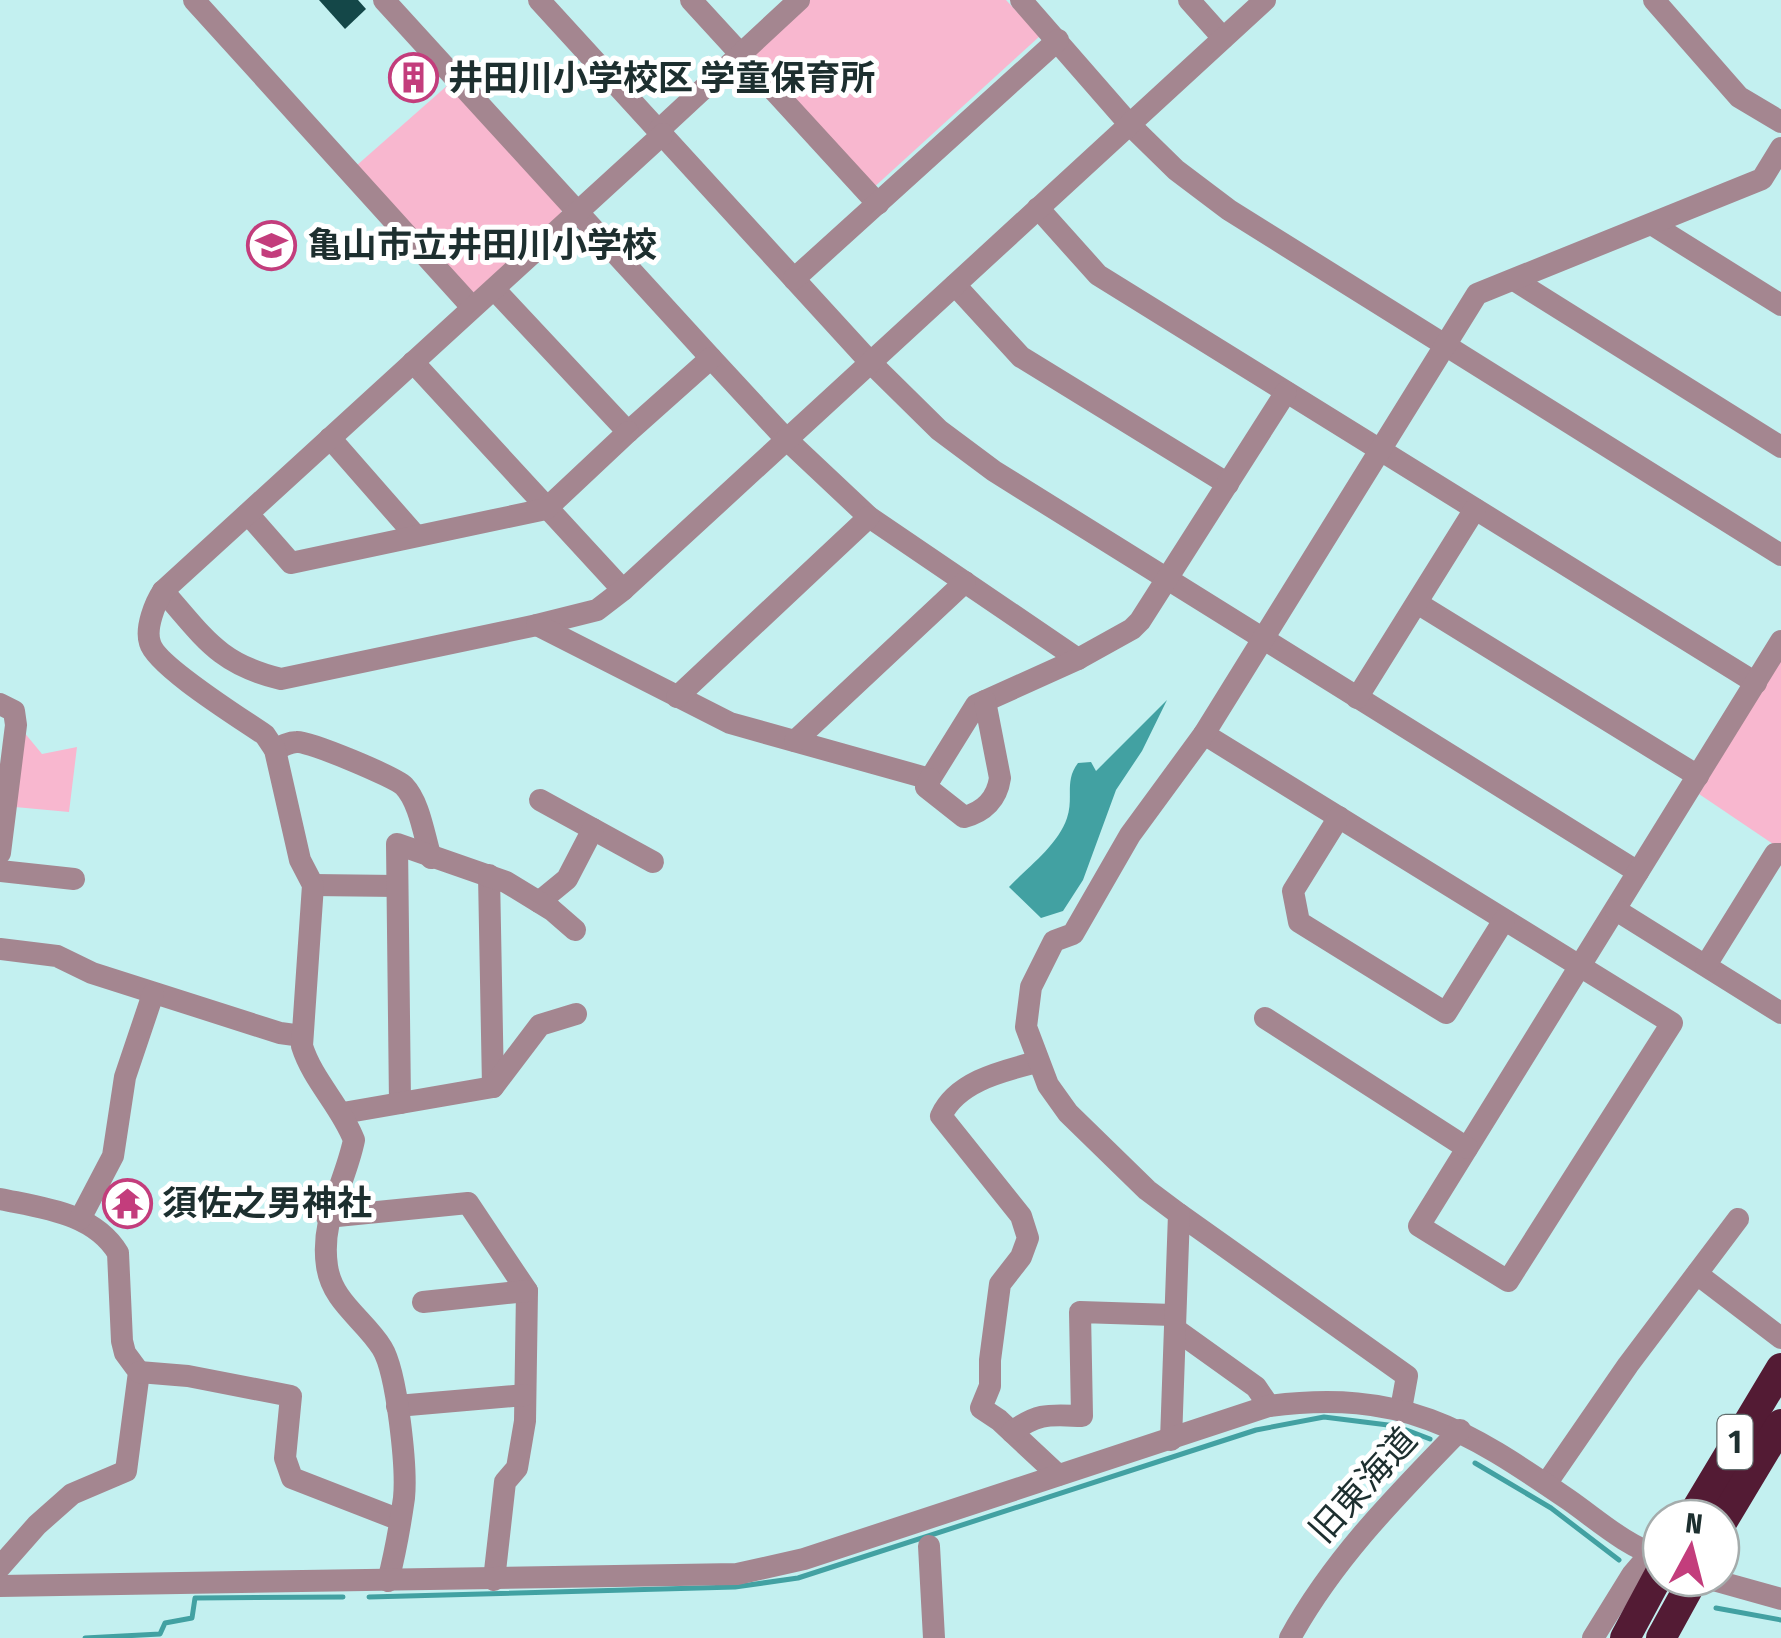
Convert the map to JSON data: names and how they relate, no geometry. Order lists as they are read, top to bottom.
{
  "streets": {
    "highway": ["1"],
    "street": ["旧東海道"]
  },
  "places": {
    "building": ["井田川小学校区 学童保育所"],
    "school or university": ["亀山市立井田川小学校"],
    "temple": ["須佐之男神社"]
  },
  "north": "top"
}
